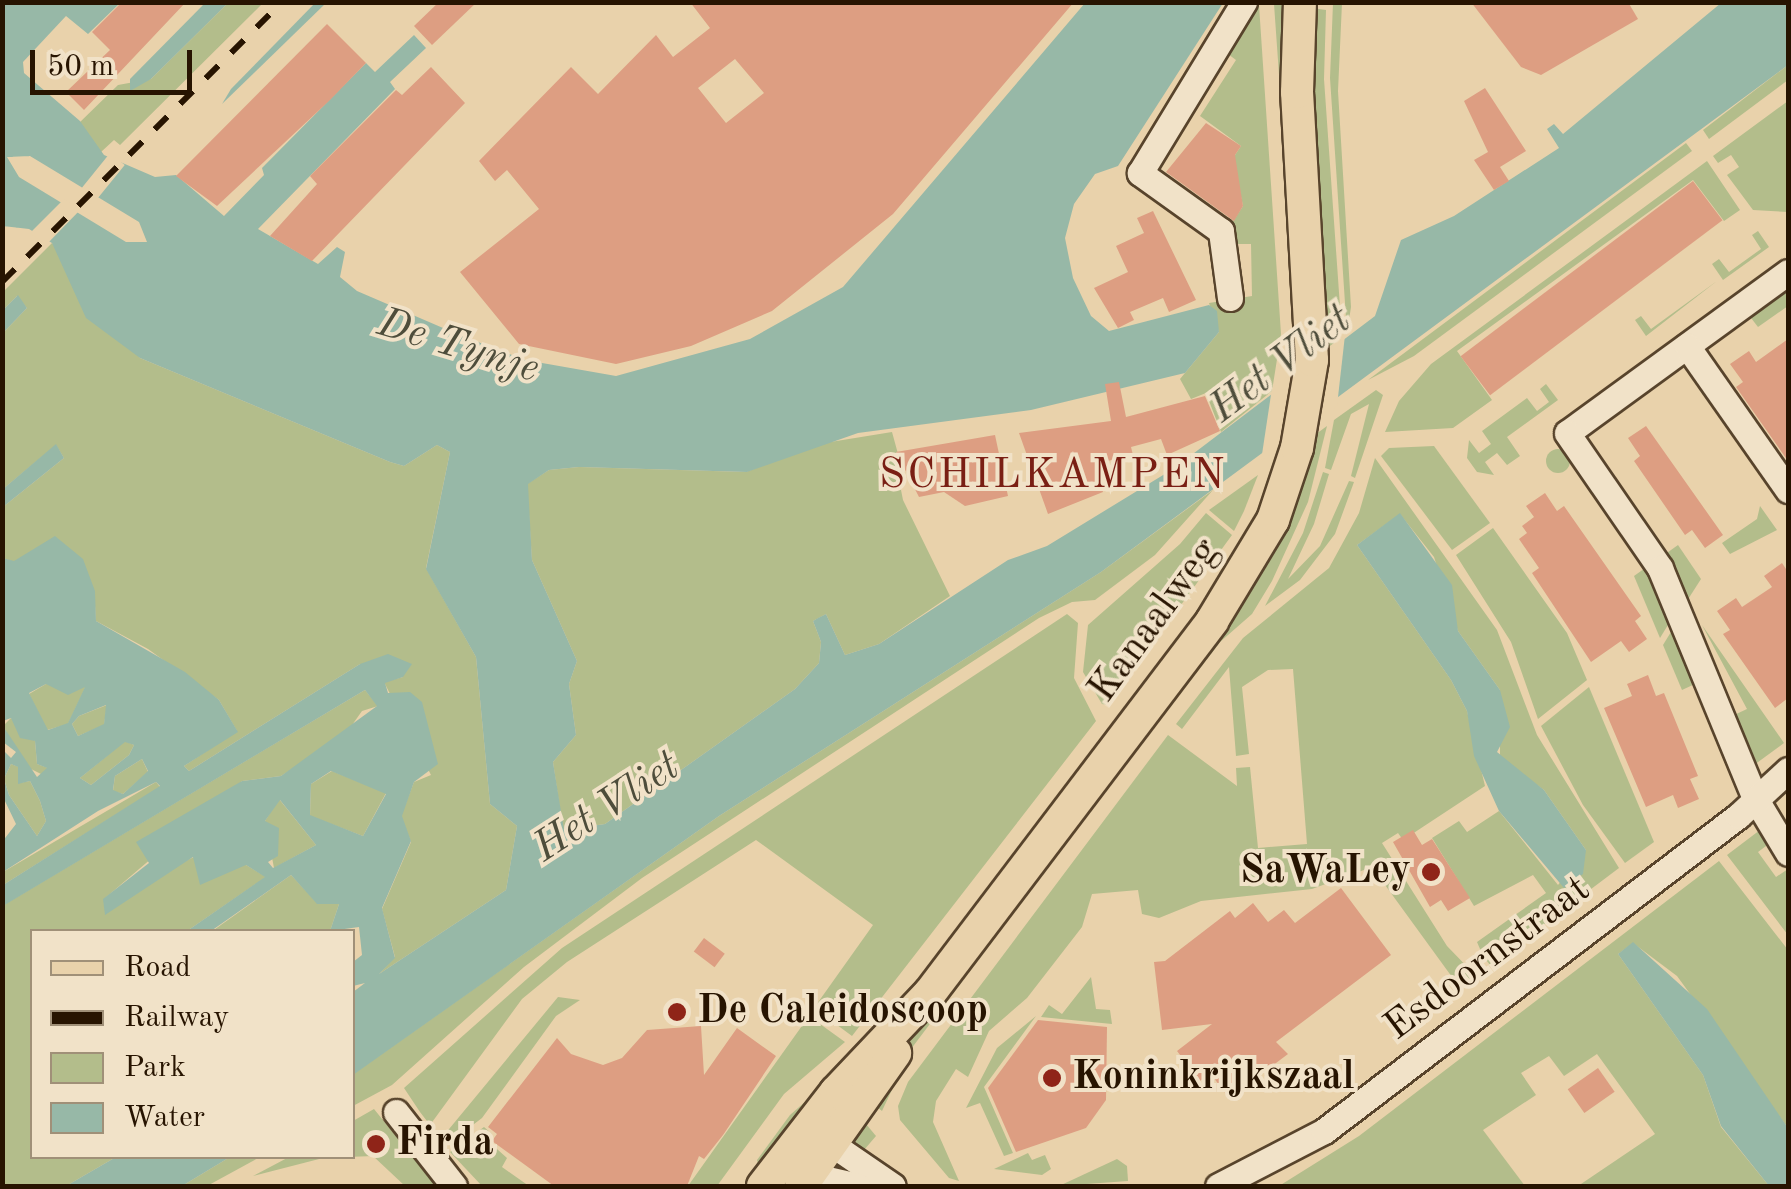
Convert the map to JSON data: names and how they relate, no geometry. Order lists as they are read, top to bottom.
{
  "streets": {
    "main road": ["Kanaalweg"],
    "street": ["Esdoornstraat"]
  },
  "districts": ["SCHILKAMPEN"],
  "water": ["De Tynje", "Het Vliet"],
  "places": [
    "SaWaLey",
    "De Caleidoscoop",
    "Koninkrijkszaal",
    "Firda"
  ],
  "legend": [
    "Road",
    "Railway",
    "Park",
    "Water"
  ],
  "scale_bar": "50 m"
}
